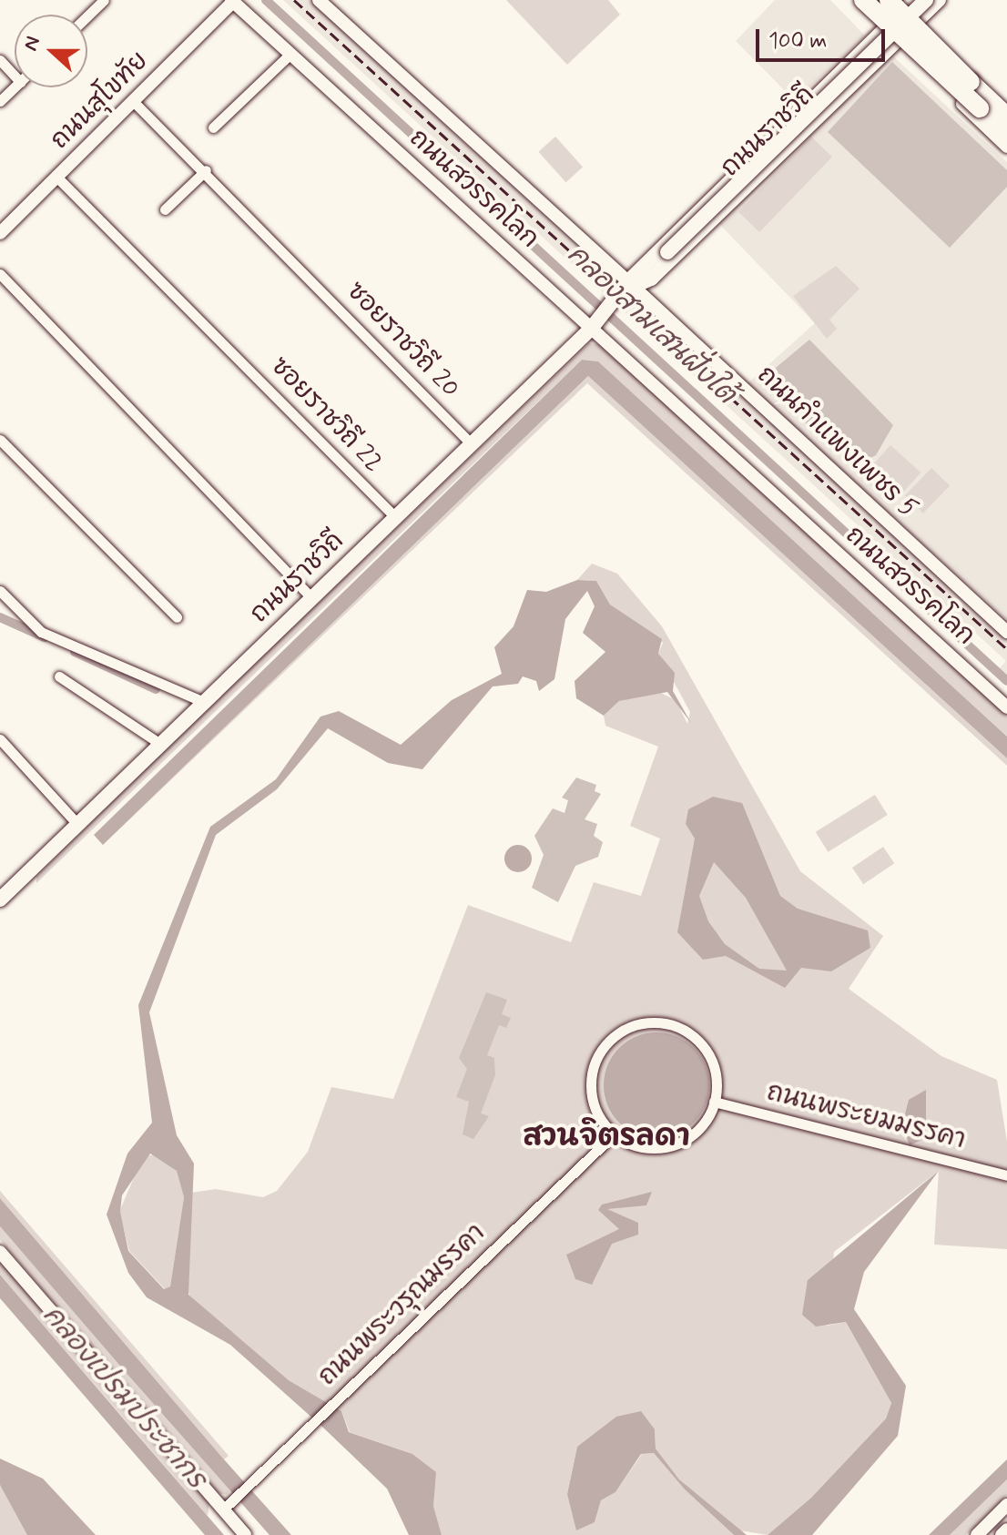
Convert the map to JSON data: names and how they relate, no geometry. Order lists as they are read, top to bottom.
{
  "streets": {
    "main road": ["ถนนราชวิถี"],
    "street": [
      "ถนนสุโขทัย",
      "ถนนสวรรคโลก",
      "ซอยราชวิถี 20",
      "ซอยราชวิถี 22",
      "ถนนกำแพงเพชร 5",
      "ถนนพระยมมรรคา",
      "ถนนพระวรุณมรรคา"
    ]
  },
  "crossings": [
    ["ถนนสุโขทัย", "ถนนสวรรคโลก"],
    ["ถนนสุโขทัย", "ซอยราชวิถี 20"],
    ["ถนนสุโขทัย", "ซอยราชวิถี 22"],
    ["ถนนราชวิถี", "ถนนสวรรคโลก"],
    ["ถนนราชวิถี", "ซอยราชวิถี 20"],
    ["ถนนราชวิถี", "ซอยราชวิถี 22"],
    ["ถนนราชวิถี", "ถนนกำแพงเพชร 5"],
    ["ถนนพระยมมรรคา", "ถนนพระวรุณมรรคา"]
  ],
  "districts": ["สวนจิตรลดา"],
  "water": ["คลองสามเสนฝั่งใต้", "คลองเปรมประชากร"],
  "scale_bar": "100 m",
  "north": "left"
}
